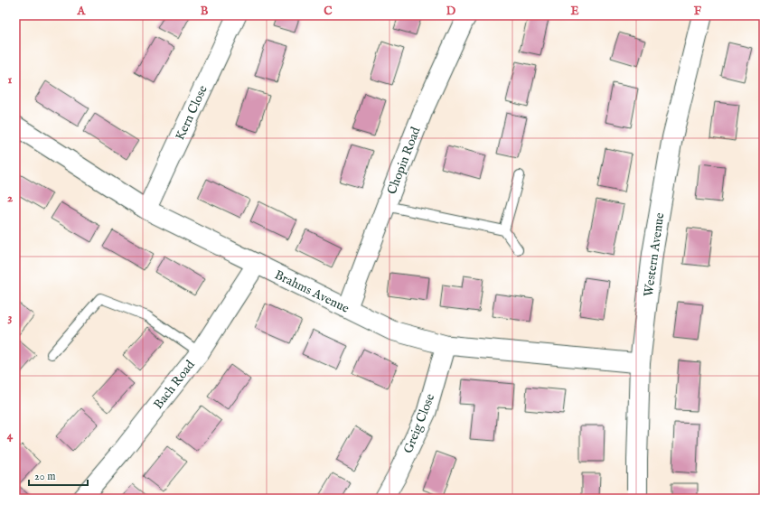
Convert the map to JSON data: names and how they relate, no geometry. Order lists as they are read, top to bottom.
{
  "streets": {
    "street": [
      "Kern Close",
      "Chopin Road",
      "Western Avenue",
      "Brahms Avenue",
      "Bach Road",
      "Greig Close"
    ]
  },
  "crossings": [
    ["Kern Close", "Brahms Avenue"],
    ["Chopin Road", "Brahms Avenue"],
    ["Western Avenue", "Brahms Avenue"],
    ["Brahms Avenue", "Bach Road"],
    ["Brahms Avenue", "Greig Close"]
  ],
  "scale_bar": "20 m",
  "grid": {
    "columns": [
      "A",
      "B",
      "C",
      "D",
      "E",
      "F"
    ],
    "rows": [
      "1",
      "2",
      "3",
      "4"
    ]
  }
}
